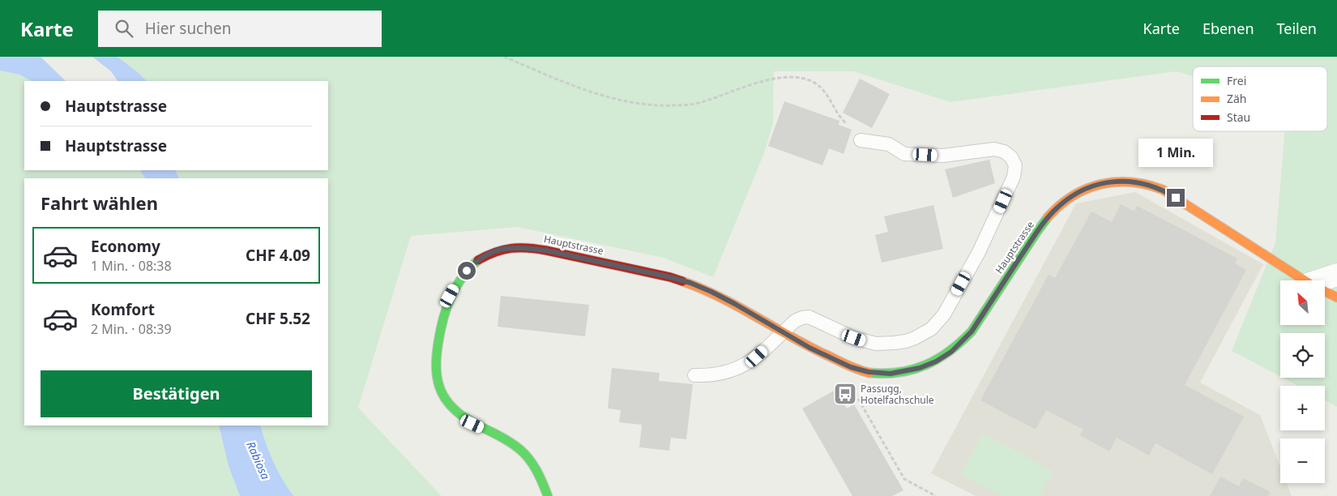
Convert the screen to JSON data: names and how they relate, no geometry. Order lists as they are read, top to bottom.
{
  "streets": {
    "street": ["Hauptstrasse"]
  },
  "water": ["Rabiosa"],
  "places": {
    "bus stop": ["Passugg, Hotelfachschule"]
  },
  "legend": ["Frei", "Zäh", "Stau"],
  "north": "top left",
  "page": {
    "header": "Karte",
    "search": "Hier suchen",
    "nav": ["Karte", "Ebenen", "Teilen"],
    "banner": ["Hauptstrasse", "Hauptstrasse"],
    "bubble": "1 Min.",
    "heading": "Fahrt wählen",
    "list": [
      {
        "name": "Economy",
        "note": "1 Min. · 08:38",
        "value": "CHF 4.09"
      },
      {
        "name": "Komfort",
        "note": "2 Min. · 08:39",
        "value": "CHF 5.52"
      }
    ],
    "map_buttons": ["+", "−"],
    "buttons": "Bestätigen"
  }
}
